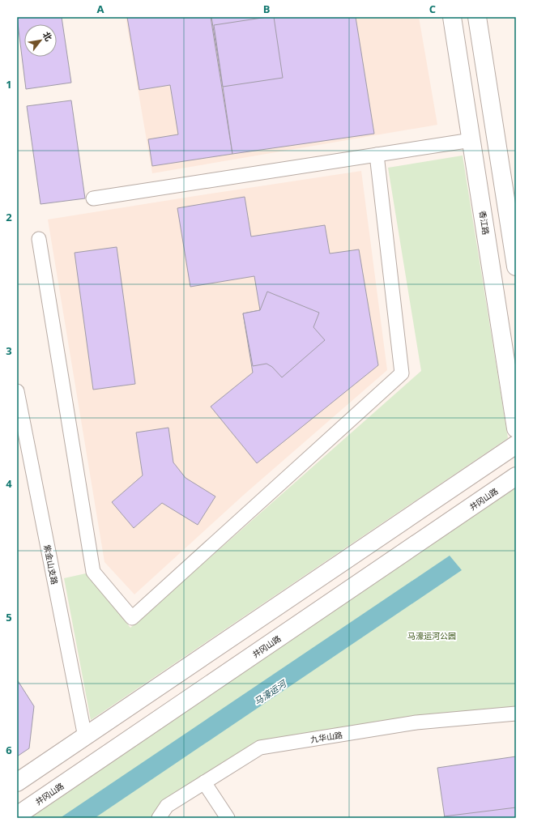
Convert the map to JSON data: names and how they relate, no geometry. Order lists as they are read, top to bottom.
{
  "streets": {
    "main road": ["香江路", "井冈山路"],
    "street": ["紫金山支路", "九华山路"]
  },
  "water": ["马濠运河"],
  "parks": ["马濠运河公园"],
  "north": "top right",
  "grid": {
    "columns": ["A", "B", "C"],
    "rows": [
      "1",
      "2",
      "3",
      "4",
      "5",
      "6"
    ]
  }
}
